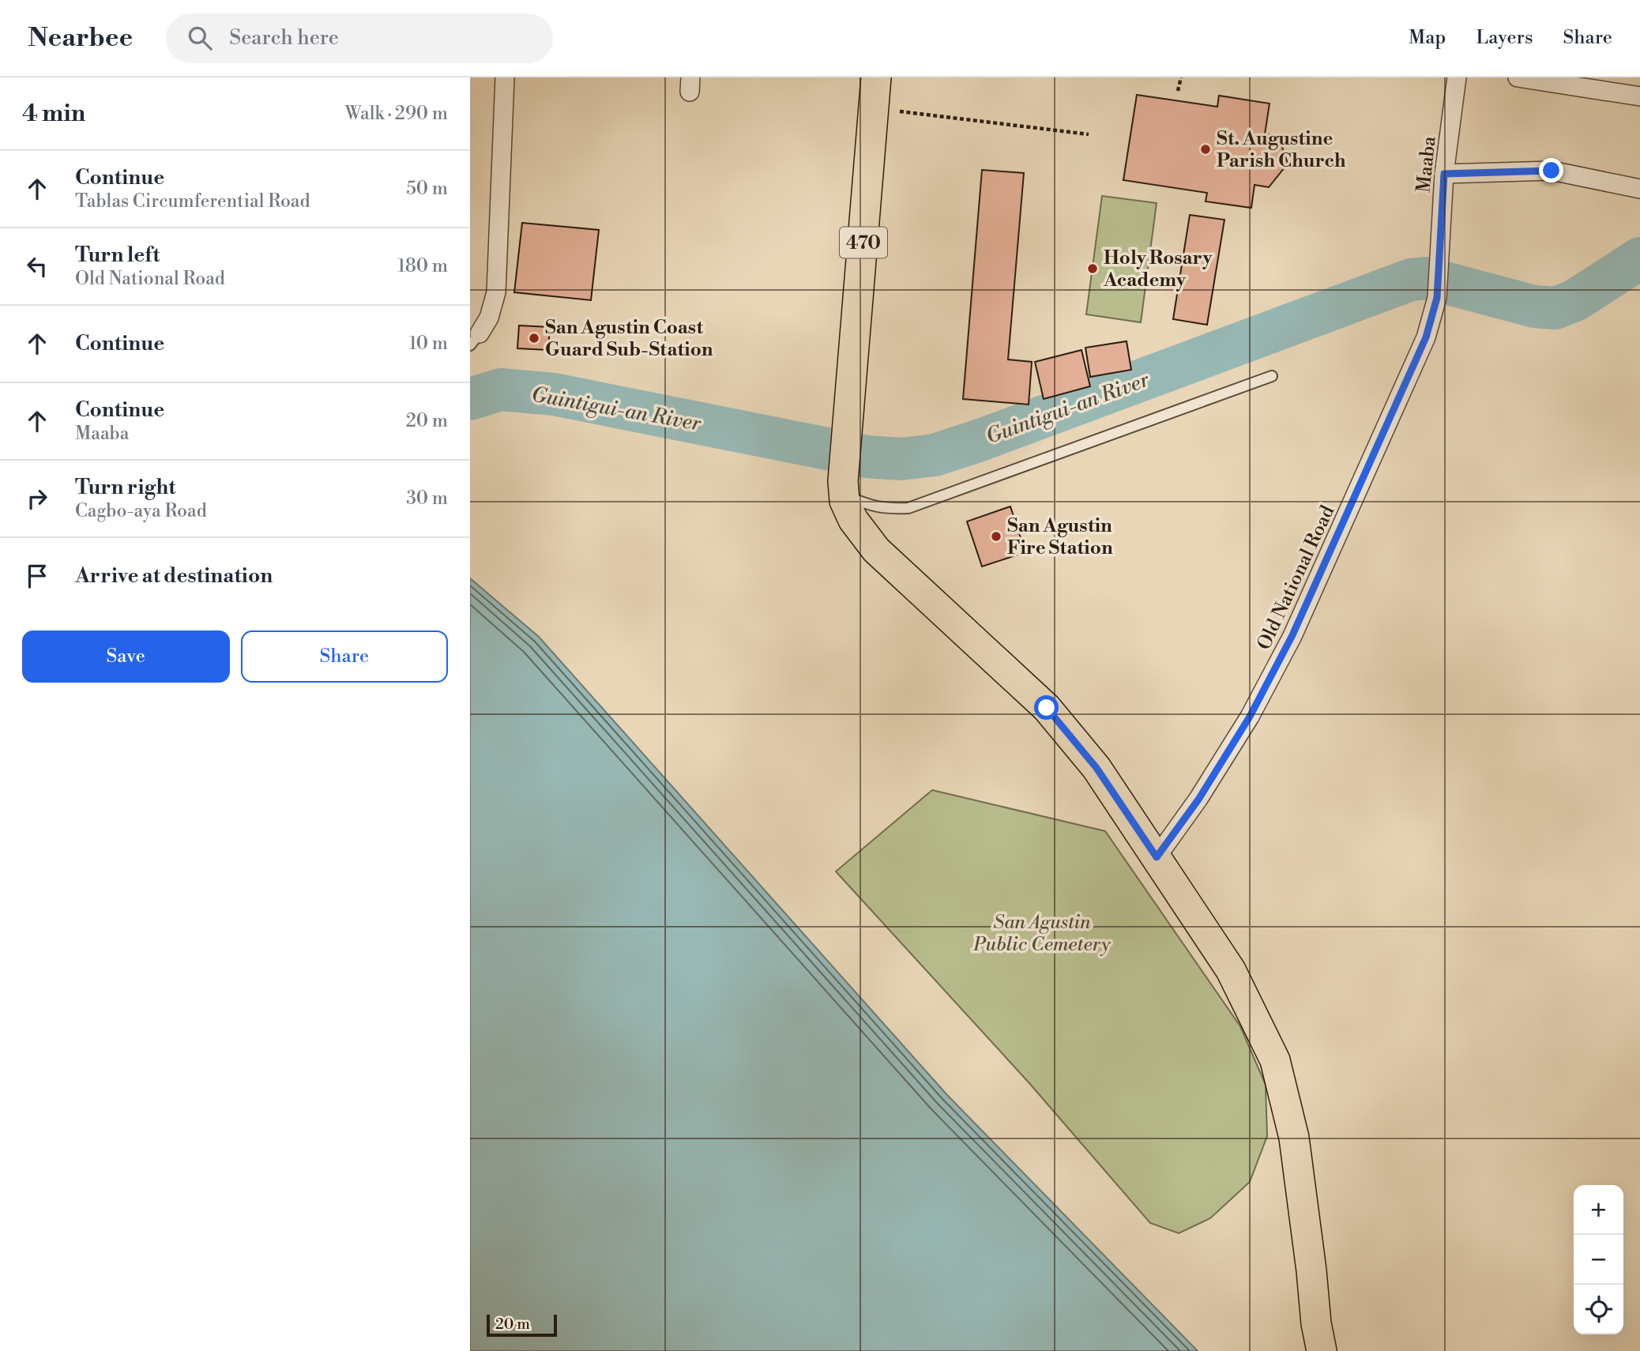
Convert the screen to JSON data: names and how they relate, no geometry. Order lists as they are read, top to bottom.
{
  "streets": {
    "main road": ["470"],
    "street": ["Maaba", "Old National Road"]
  },
  "crossings": [
    ["Maaba", "Old National Road"],
    ["470", "Old National Road"]
  ],
  "water": ["Guintigui-an River"],
  "parks": ["San Agustin Public Cemetery"],
  "places": [
    "St. Augustine Parish Church",
    "Holy Rosary Academy",
    "San Agustin Coast Guard Sub-Station",
    "San Agustin Fire Station"
  ],
  "scale_bar": "20 m",
  "page": {
    "header": "Nearbee",
    "search": "Search here",
    "nav": ["Map", "Layers", "Share"],
    "heading": ["4 min", "Walk · 290 m"],
    "list": [
      ["Continue", "Tablas Circumferential Road", "50 m"],
      ["Turn left", "Old National Road", "180 m"],
      ["Continue", "10 m"],
      ["Continue", "Maaba", "20 m"],
      ["Turn right", "Cagbo-aya Road", "30 m"],
      "Arrive at destination"
    ],
    "buttons": ["Save", "Share"],
    "map_buttons": ["+", "−"],
    "scale": "20 m"
  }
}
